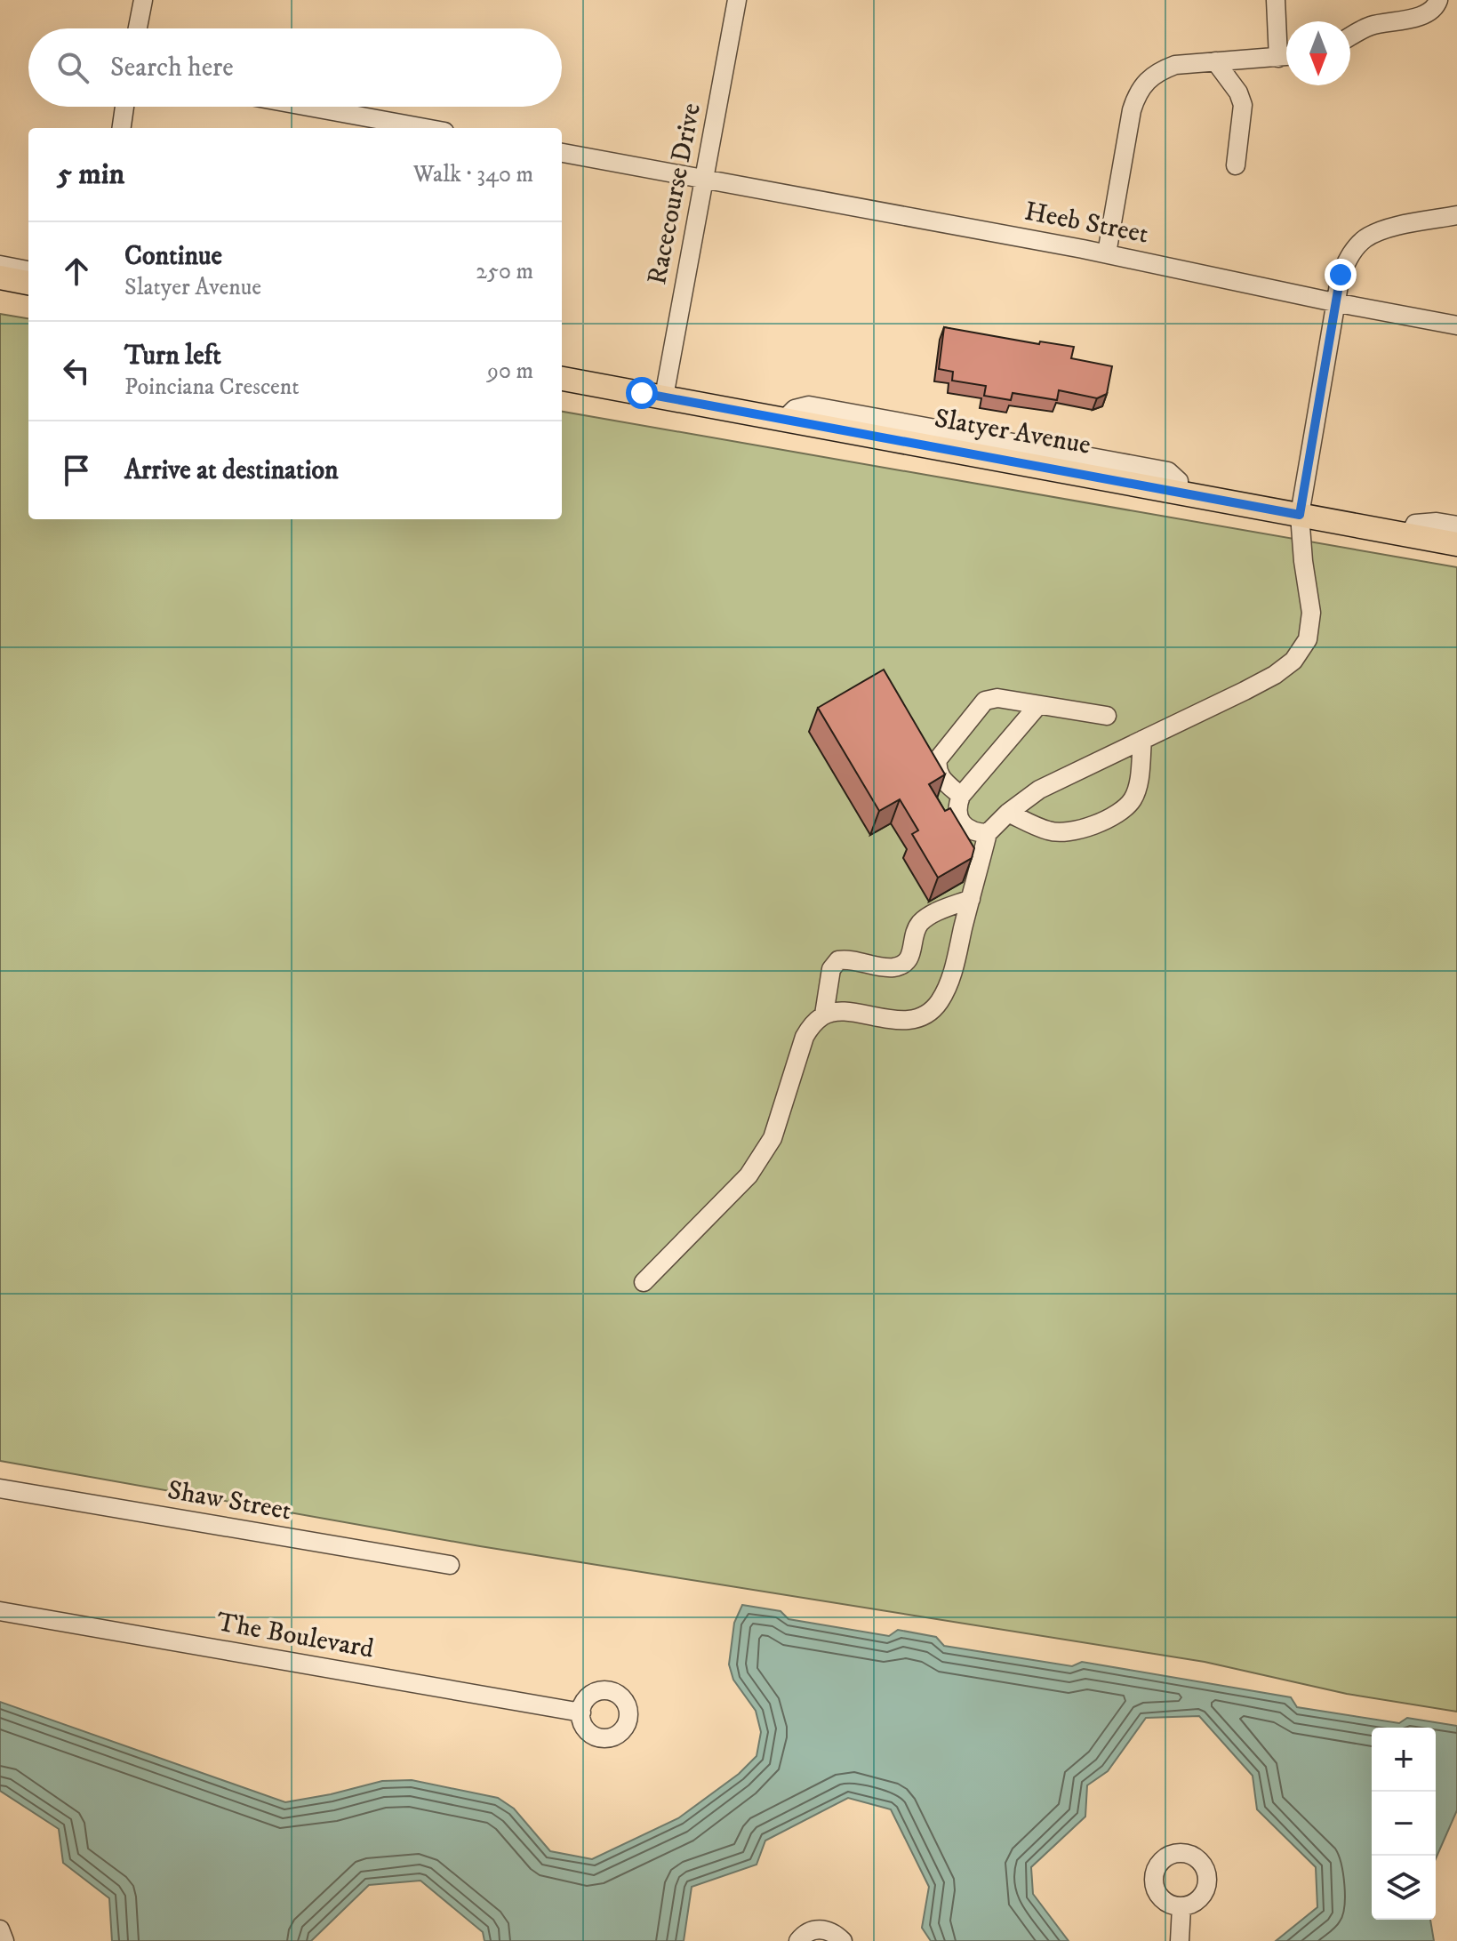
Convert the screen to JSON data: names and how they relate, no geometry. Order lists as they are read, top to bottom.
{
  "streets": {
    "main road": ["Slatyer Avenue"],
    "street": [
      "Racecourse Drive",
      "Heeb Street",
      "Shaw Street",
      "The Boulevard"
    ]
  },
  "crossings": [
    ["Racecourse Drive", "Heeb Street"],
    ["Racecourse Drive", "Slatyer Avenue"]
  ],
  "north": "bottom",
  "page": {
    "search": "Search here",
    "heading": ["5 min", "Walk · 340 m"],
    "list": [
      ["Continue", "Slatyer Avenue", "250 m"],
      ["Turn left", "Poinciana Crescent", "90 m"],
      "Arrive at destination"
    ],
    "map_buttons": ["+", "−"]
  }
}
